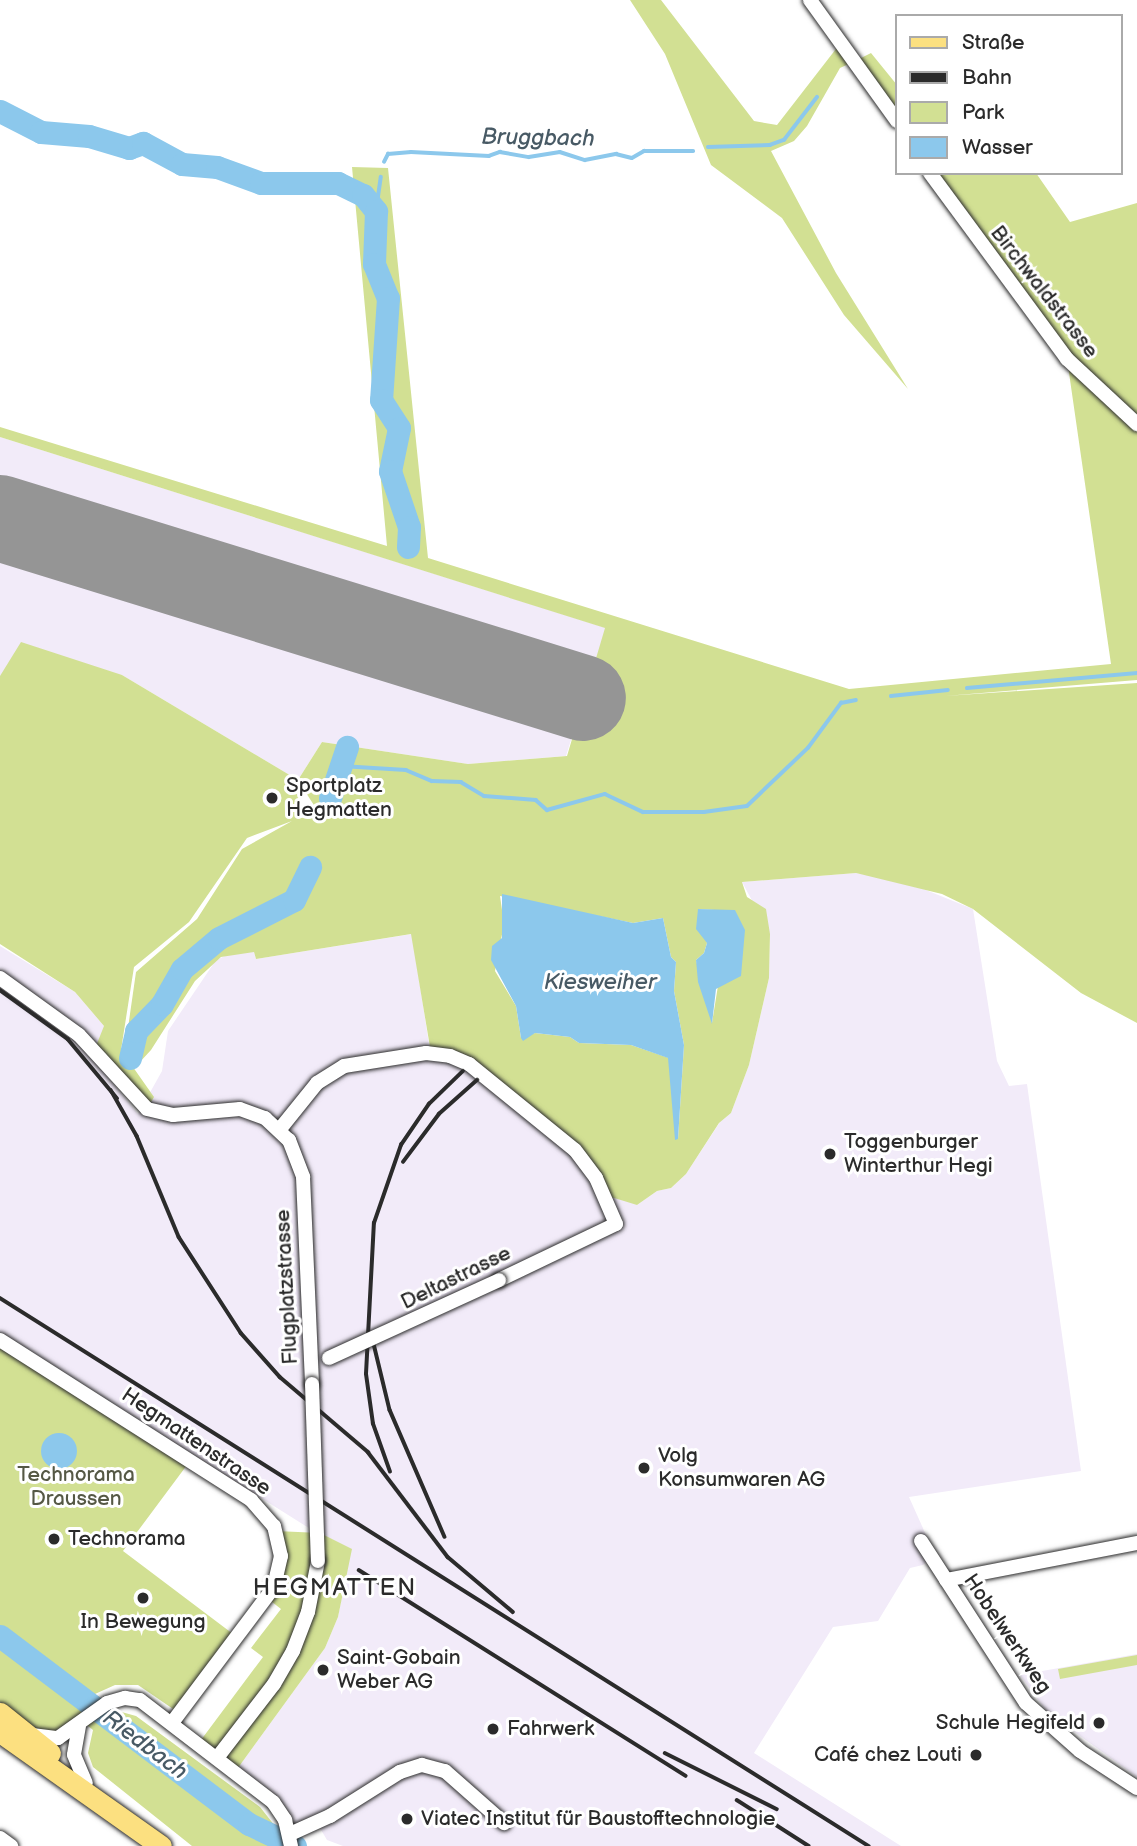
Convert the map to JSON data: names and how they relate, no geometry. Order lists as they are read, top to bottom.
{
  "streets": {
    "street": [
      "Birchwaldstrasse",
      "Deltastrasse",
      "Flugplatzstrasse",
      "Hegmattenstrasse",
      "Hobelwerkweg"
    ]
  },
  "crossings": [
    ["Deltastrasse", "Flugplatzstrasse"]
  ],
  "districts": ["HEGMATTEN"],
  "water": ["Bruggbach", "Kiesweiher", "Riedbach"],
  "parks": ["Technorama Draussen"],
  "places": [
    "Sportplatz Hegmatten",
    "Toggenburger Winterthur Hegi",
    "Volg Konsumwaren AG",
    "Technorama",
    "In Bewegung",
    "Saint-Gobain Weber AG",
    "Schule Hegifeld",
    "Fahrwerk",
    "Café chez Louti",
    "Viatec Institut für Baustofftechnologie"
  ],
  "legend": [
    "Straße",
    "Bahn",
    "Park",
    "Wasser"
  ]
}
